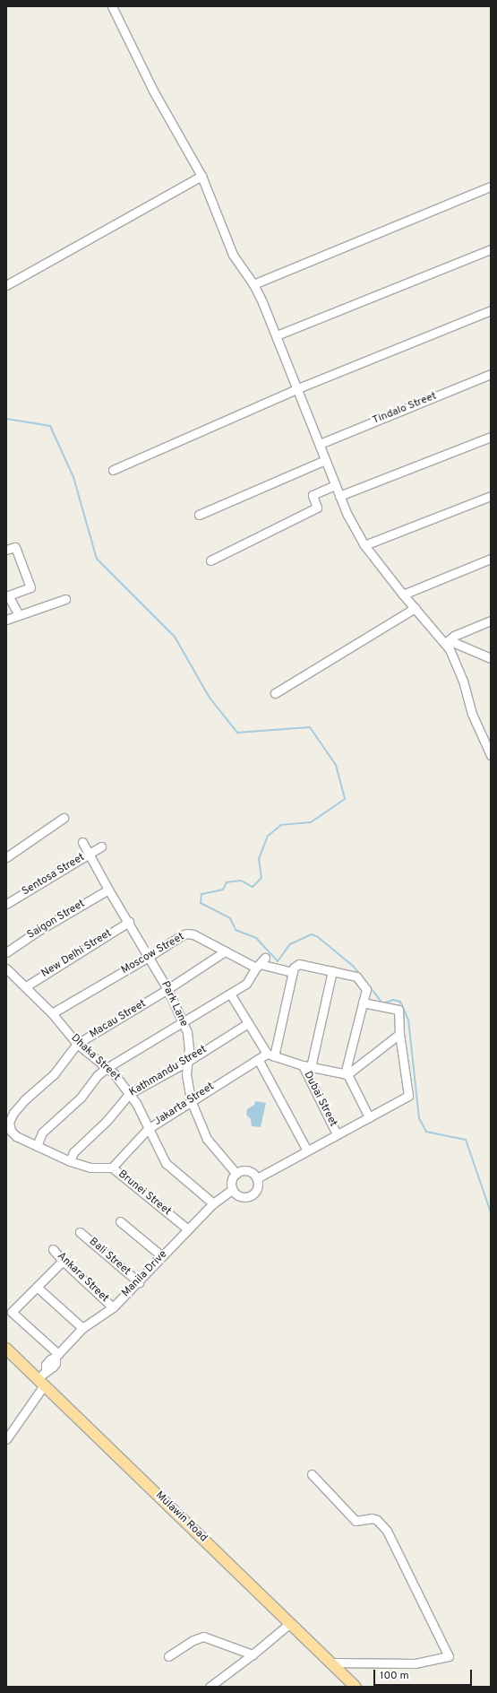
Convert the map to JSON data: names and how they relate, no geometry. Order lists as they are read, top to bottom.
{
  "streets": {
    "main road": ["Mulawin Road"],
    "street": [
      "Tindalo Street",
      "Sentosa Street",
      "Saigon Street",
      "New Delhi Street",
      "Moscow Street",
      "Park Lane",
      "Macau Street",
      "Dhaka Street",
      "Kathmandu Street",
      "Dubai Street",
      "Jakarta Street",
      "Brunei Street",
      "Bali Street",
      "Manila Drive",
      "Ankara Street"
    ]
  },
  "crossings": [
    ["Sentosa Street", "Park Lane"],
    ["Saigon Street", "Park Lane"],
    ["New Delhi Street", "Park Lane"],
    ["New Delhi Street", "Dhaka Street"],
    ["Moscow Street", "Park Lane"],
    ["Moscow Street", "Macau Street"],
    ["Moscow Street", "Dhaka Street"],
    ["Park Lane", "Macau Street"],
    ["Park Lane", "Kathmandu Street"],
    ["Park Lane", "Jakarta Street"],
    ["Park Lane", "Manila Drive"],
    ["Macau Street", "Dhaka Street"],
    ["Macau Street", "Brunei Street"],
    ["Dhaka Street", "Kathmandu Street"],
    ["Dhaka Street", "Jakarta Street"],
    ["Dhaka Street", "Manila Drive"],
    ["Kathmandu Street", "Brunei Street"],
    ["Jakarta Street", "Brunei Street"],
    ["Brunei Street", "Manila Drive"],
    ["Bali Street", "Manila Drive"],
    ["Manila Drive", "Ankara Street"],
    ["Manila Drive", "Mulawin Road"]
  ],
  "scale_bar": "100 m"
}
